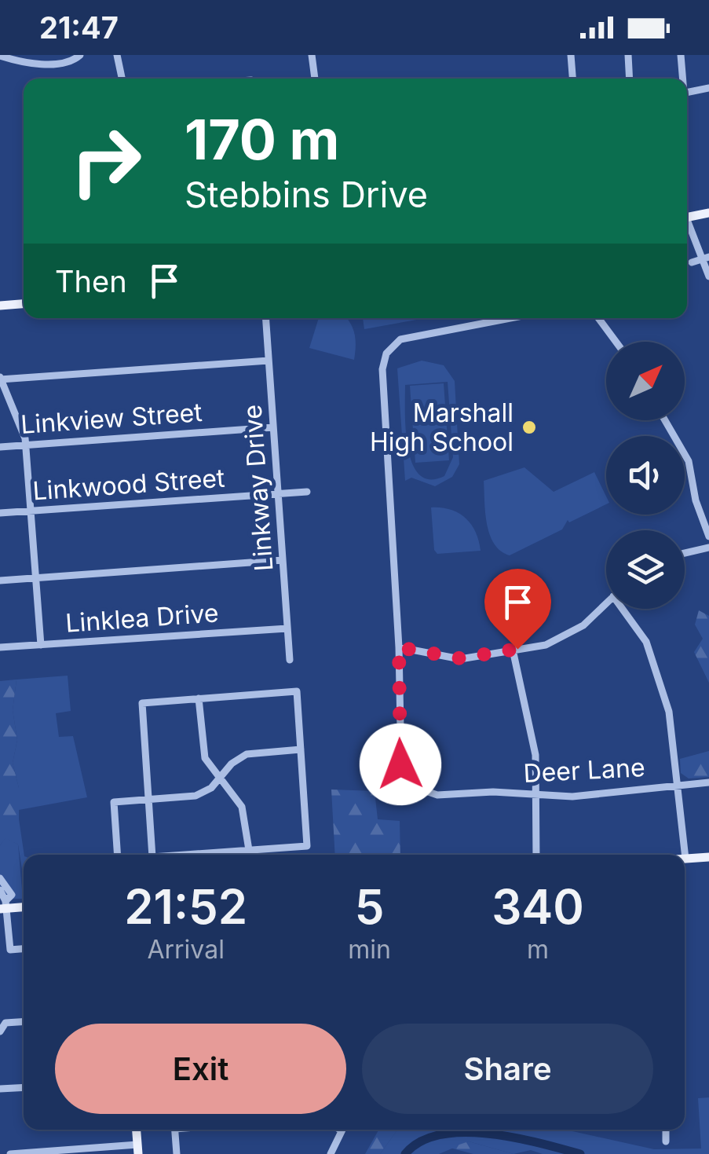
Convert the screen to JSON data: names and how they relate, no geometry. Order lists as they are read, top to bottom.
{
  "streets": {
    "street": [
      "Linkview Street",
      "Linkwood Street",
      "Linkway Drive",
      "Linklea Drive",
      "Deer Lane"
    ]
  },
  "crossings": [
    ["Linkview Street", "Linkway Drive"],
    ["Linkwood Street", "Linkway Drive"],
    ["Linkway Drive", "Linklea Drive"]
  ],
  "places": ["Marshall High School"],
  "north": "top right",
  "page": {
    "status": "21:47",
    "turn": ["170 m", "Stebbins Drive"],
    "then": "Then",
    "eta": [
      "21:52",
      "Arrival",
      "5",
      "min",
      "340",
      "m"
    ],
    "buttons": ["Exit", "Share"]
  }
}
